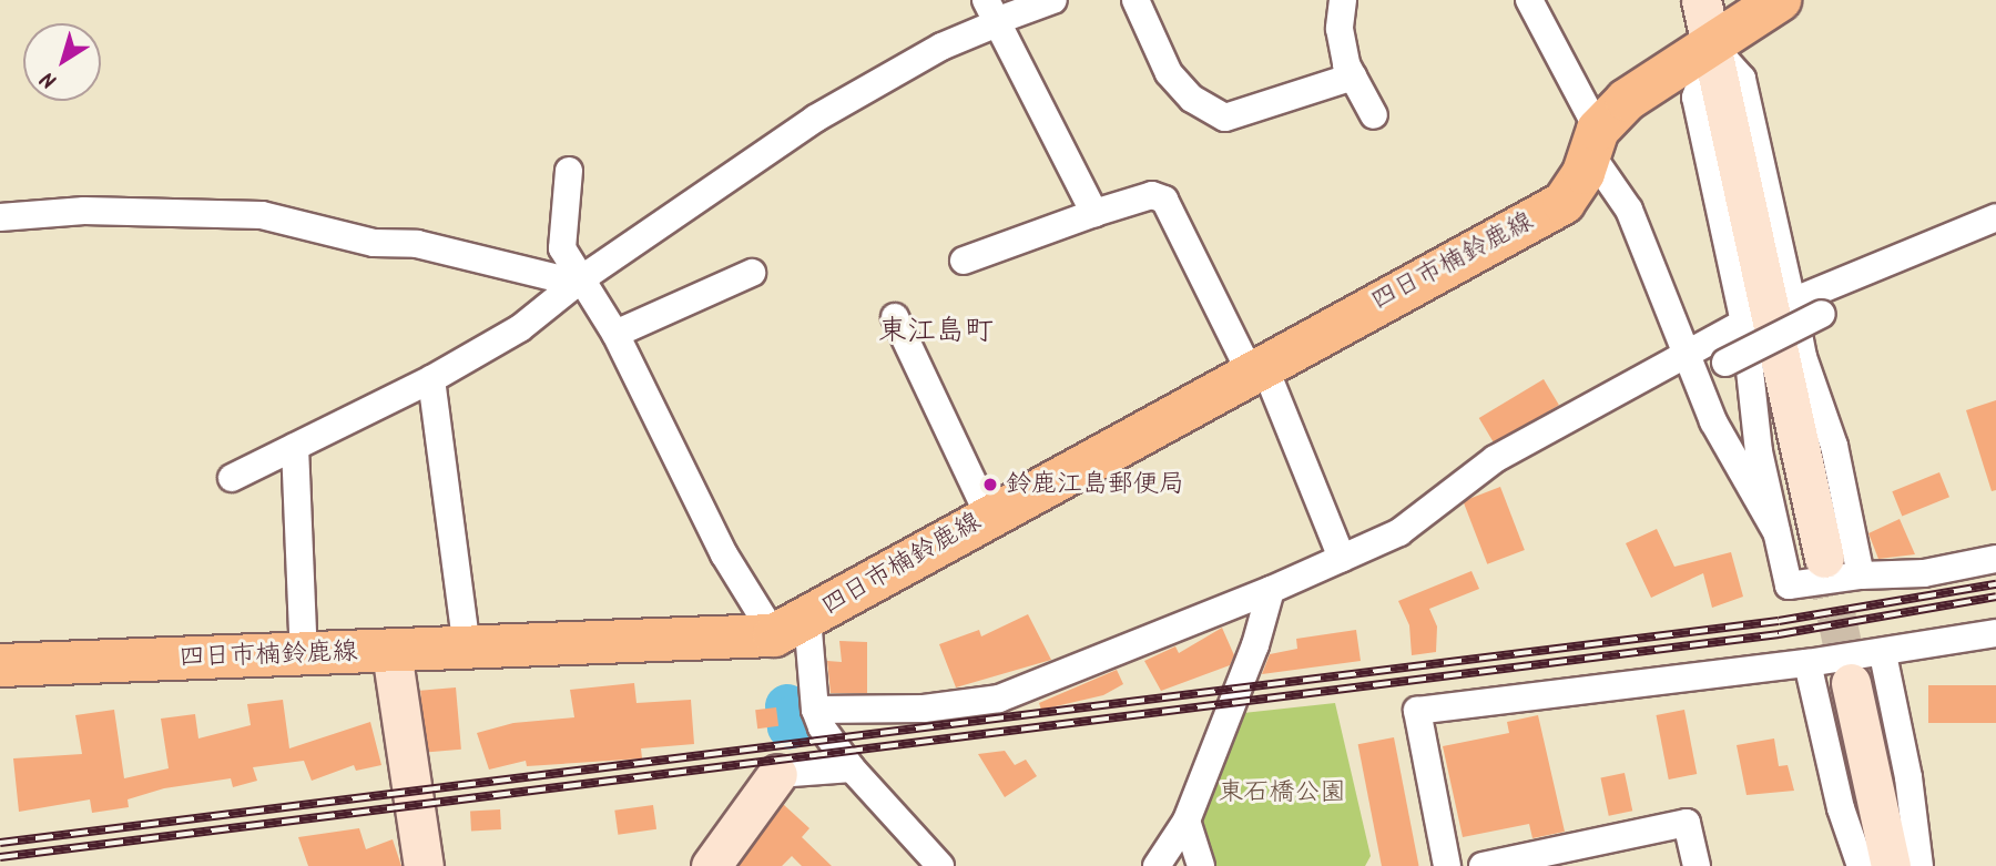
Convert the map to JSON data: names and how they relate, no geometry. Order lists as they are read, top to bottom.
{
  "streets": {
    "main road": ["四日市楠鈴鹿線"]
  },
  "districts": ["東江島町"],
  "parks": ["東石橋公園"],
  "places": ["鈴鹿江島郵便局"],
  "north": "bottom left"
}
